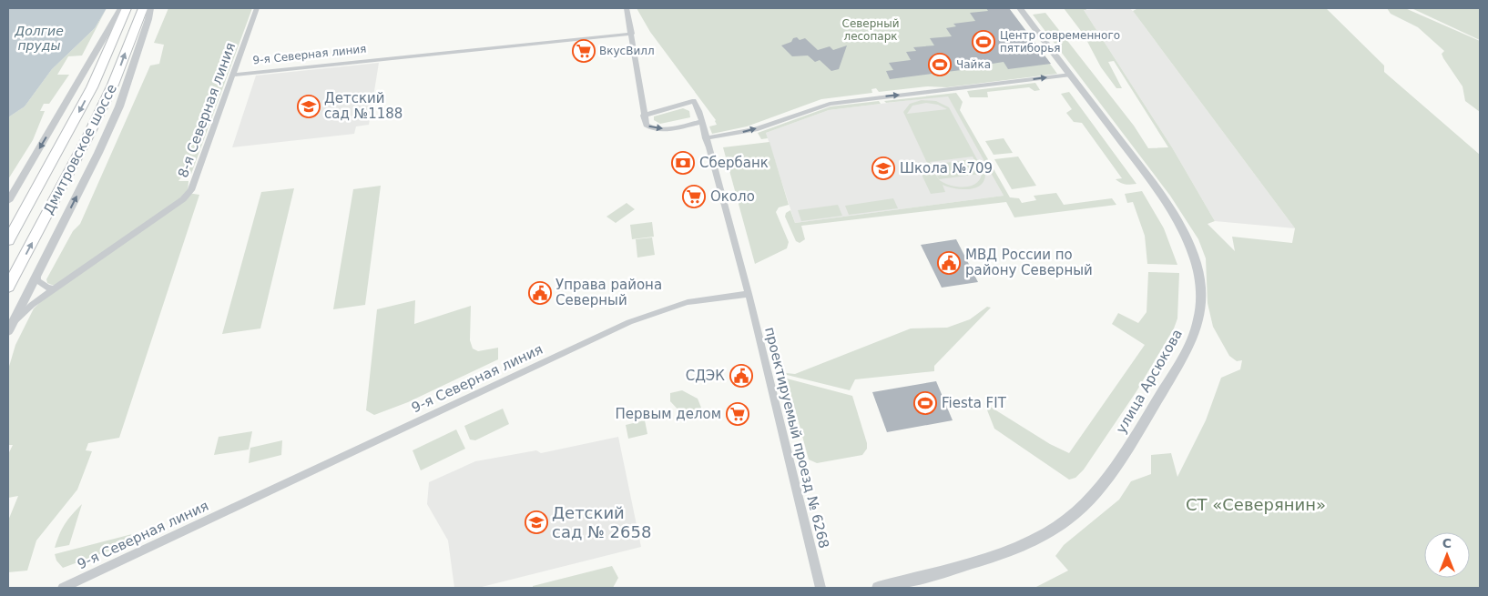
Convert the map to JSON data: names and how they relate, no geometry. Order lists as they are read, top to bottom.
{
  "streets": {
    "highway": ["Дмитровское шоссе"],
    "street": [
      "9-я Северная линия",
      "8-я Северная линия",
      "улица Арсюкова",
      "проектируемый проезд № 6268"
    ]
  },
  "crossings": [
    ["9-я Северная линия", "8-я Северная линия"],
    ["9-я Северная линия", "проектируемый проезд № 6268"]
  ],
  "water": ["Долгие пруды"],
  "parks": ["Северный лесопарк", "СТ «Северянин»"],
  "places": {
    "sports": ["Центр современного пятиборья", "Чайка", "Fiesta FIT"],
    "supermarket": ["ВкусВилл", "Около", "Первым делом"],
    "school or university": ["Детский сад №1188", "Школа №709", "Детский сад № 2658"],
    "bank": ["Сбербанк"],
    "public building": ["МВД России по району Северный", "Управа района Северный", "СДЭК"]
  },
  "north": "top"
}
